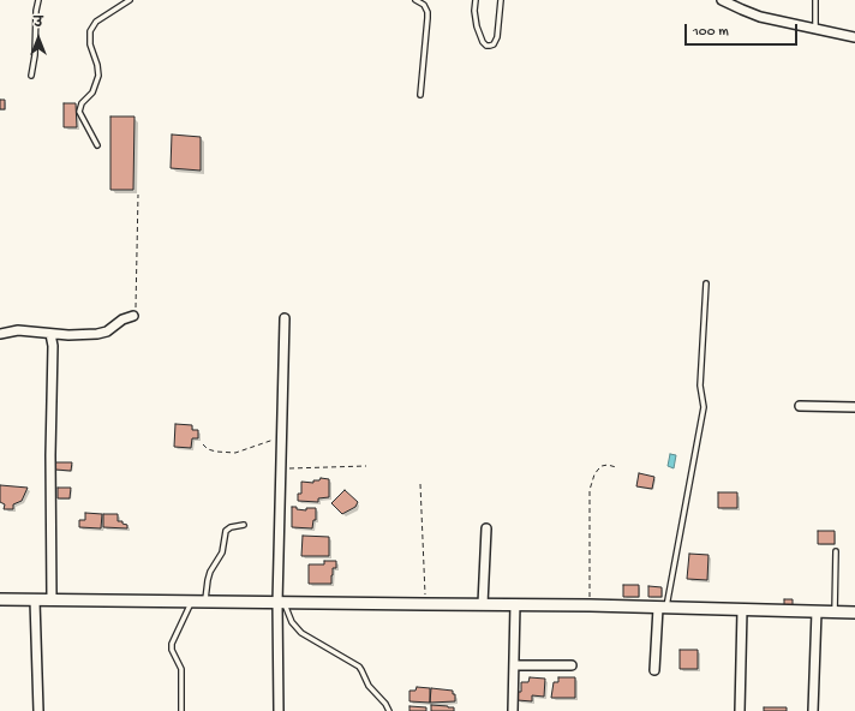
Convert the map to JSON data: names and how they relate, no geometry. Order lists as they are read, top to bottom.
{
  "scale_bar": "100 m",
  "north": "top"
}
